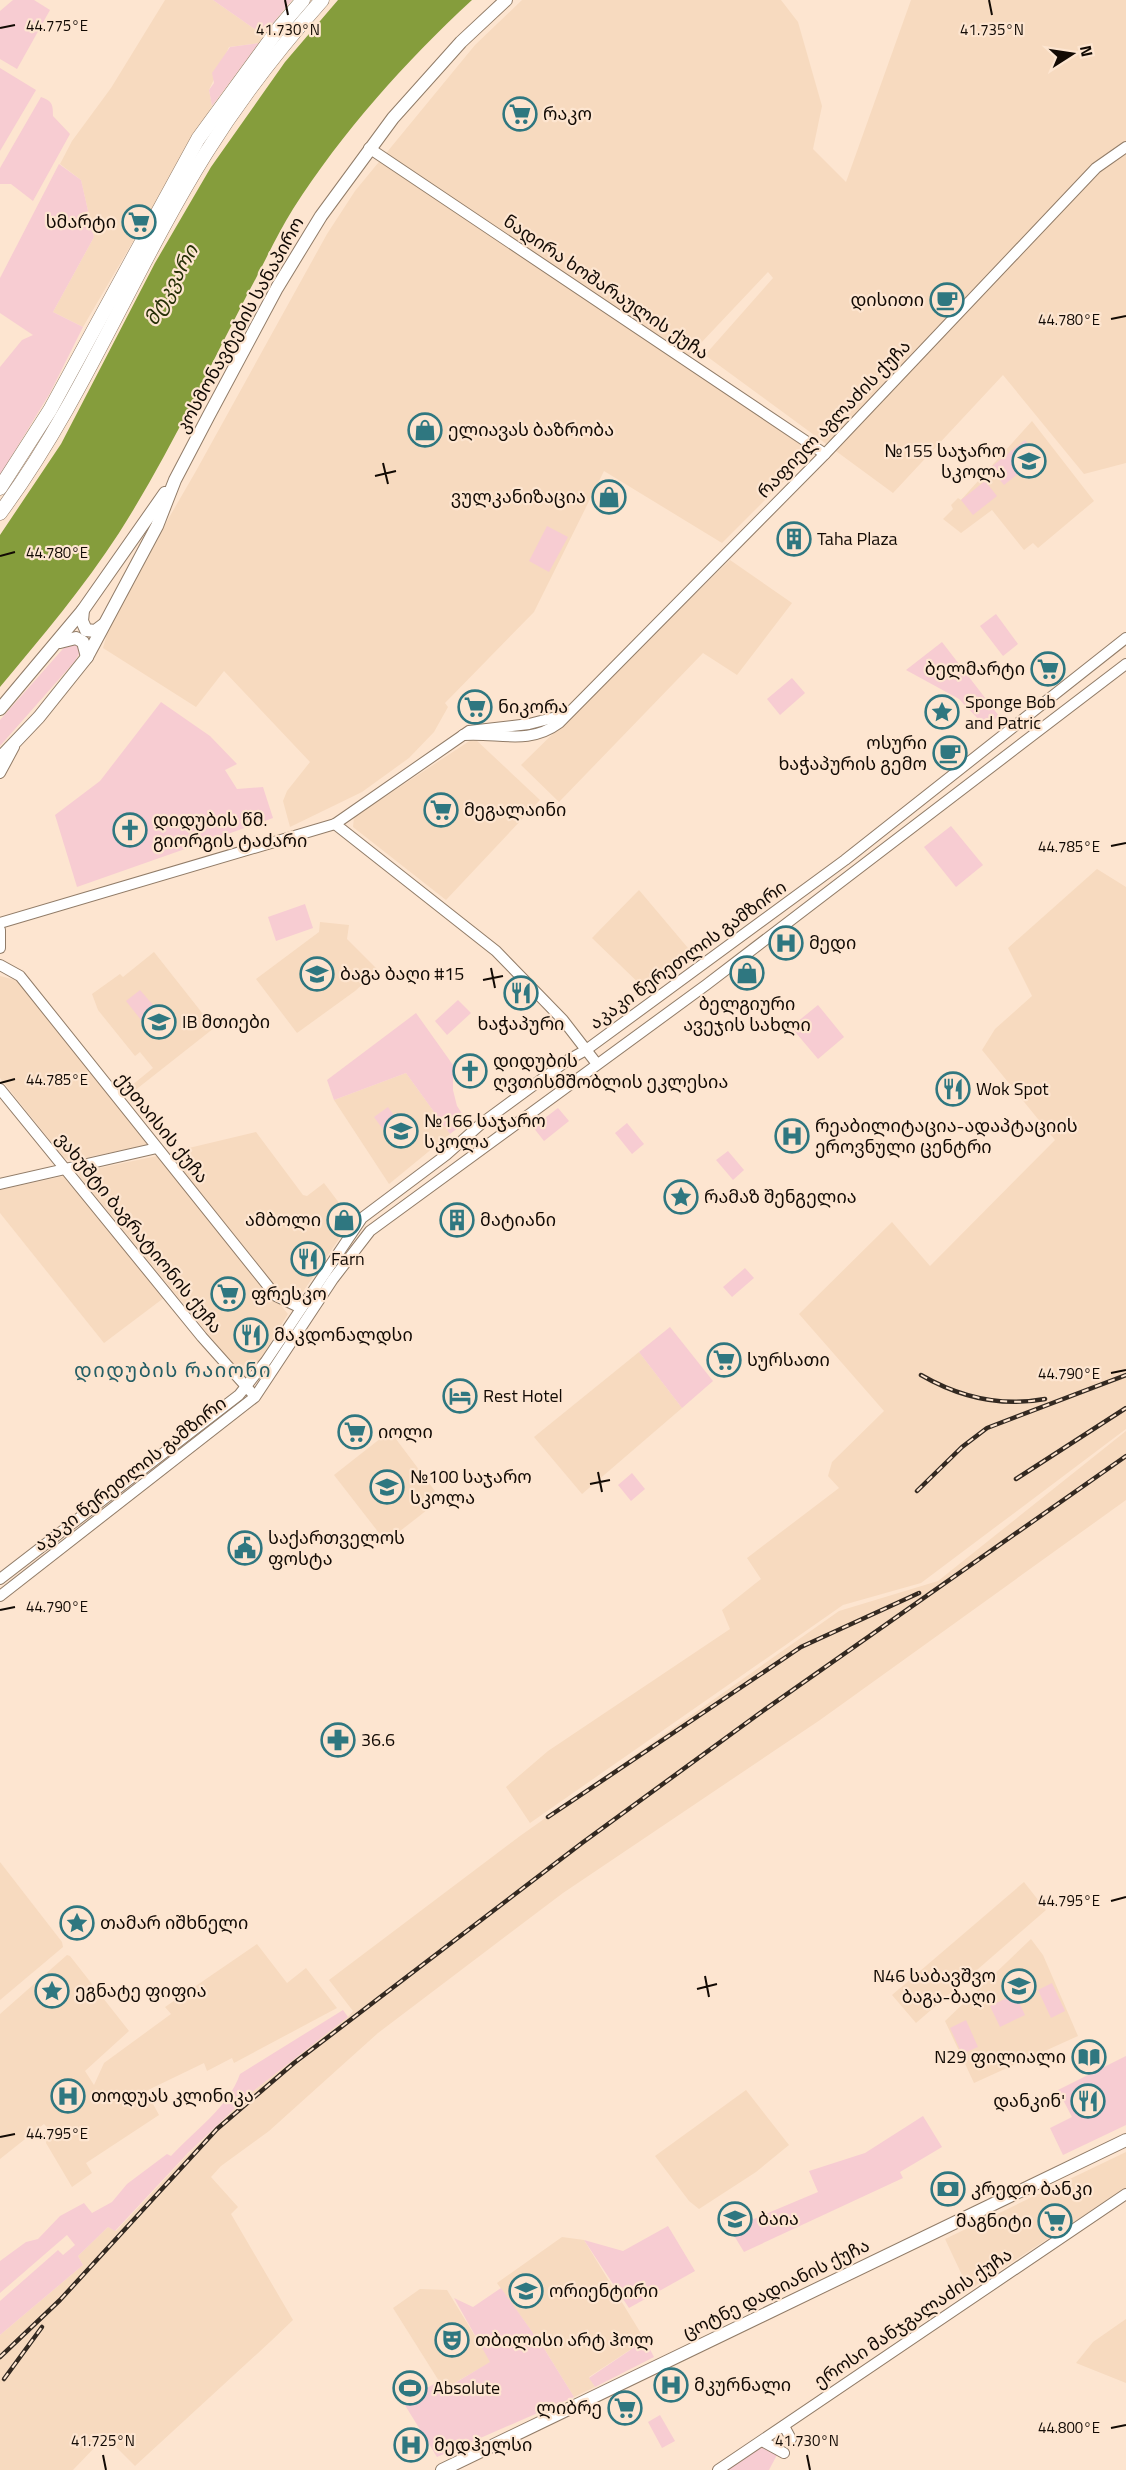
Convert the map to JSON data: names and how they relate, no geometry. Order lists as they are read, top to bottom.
{
  "streets": {
    "main road": [
      "ნადირა ხოშარაულის ქუჩა",
      "კოსმონავტების სანაპირო",
      "რაფიელ აგლაძის ქუჩა",
      "აკაკი წერეთლის გამზირი",
      "ქუთაისის ქუჩა",
      "ვახუშტი ბაგრატიონის ქუჩა",
      "ცოტნე დადიანის ქუჩა",
      "ეროსი მანჯგალაძის ქუჩა"
    ]
  },
  "crossings": [
    ["ნადირა ხოშარაულის ქუჩა", "კოსმონავტების სანაპირო"],
    ["ნადირა ხოშარაულის ქუჩა", "რაფიელ აგლაძის ქუჩა"],
    ["აკაკი წერეთლის გამზირი", "ქუთაისის ქუჩა"],
    ["აკაკი წერეთლის გამზირი", "ვახუშტი ბაგრატიონის ქუჩა"]
  ],
  "districts": ["დიდუბის რაიონი"],
  "water": ["მტკვარი"],
  "places": {
    "supermarket": [
      "რაკო",
      "სმარტი",
      "ბელმარტი",
      "ნიკორა",
      "მეგალაინი",
      "ფრესკო",
      "სურსათი",
      "იოლი",
      "მაგნიტი",
      "ლიბრე"
    ],
    "cafe": ["დისითი", "ოსური ხაჭაპურის გემო"],
    "shop": [
      "ელიავას ბაზრობა",
      "ვულკანიზაცია",
      "ბელგიური ავეჯის სახლი",
      "ამბოლი"
    ],
    "school or university": [
      "№155 საჯარო სკოლა",
      "ბაგა ბაღი #15",
      "IB მთიები",
      "№166 საჯარო სკოლა",
      "№100 საჯარო სკოლა",
      "N46 საბავშვო ბაგა-ბაღი",
      "ბაია",
      "ორიენტირი"
    ],
    "building": ["Taha Plaza", "მატიანი"],
    "place": [
      "Sponge Bob and Patric",
      "რამაზ შენგელია",
      "თამარ იშხნელი",
      "ეგნატე ფიფია"
    ],
    "church": ["დიდუბის წმ. გიორგის ტაძარი", "დიდუბის ღვთისმშობლის ეკლესია"],
    "hospital": [
      "მედი",
      "რეაბილიტაცია-ადაპტაციის ეროვნული ცენტრი",
      "თოდუას კლინიკა",
      "მკურნალი",
      "მედჰელსი"
    ],
    "restaurant": [
      "ხაჭაპური",
      "Wok Spot",
      "Farn",
      "მაკდონალდსი",
      "დანკინ'"
    ],
    "hotel": ["Rest Hotel"],
    "public building": ["საქართველოს ფოსტა"],
    "pharmacy": ["36.6"],
    "library": ["N29 ფილიალი"],
    "bank": ["კრედო ბანკი"],
    "theatre": ["თბილისი არტ ჰოლ"],
    "sports": ["Absolute"]
  },
  "north": "right",
  "coordinates": [
    "44.775°E",
    "41.730°N",
    "41.735°N",
    "44.780°E",
    "44.785°E",
    "44.790°E",
    "44.795°E",
    "44.800°E",
    "41.725°N"
  ]
}
